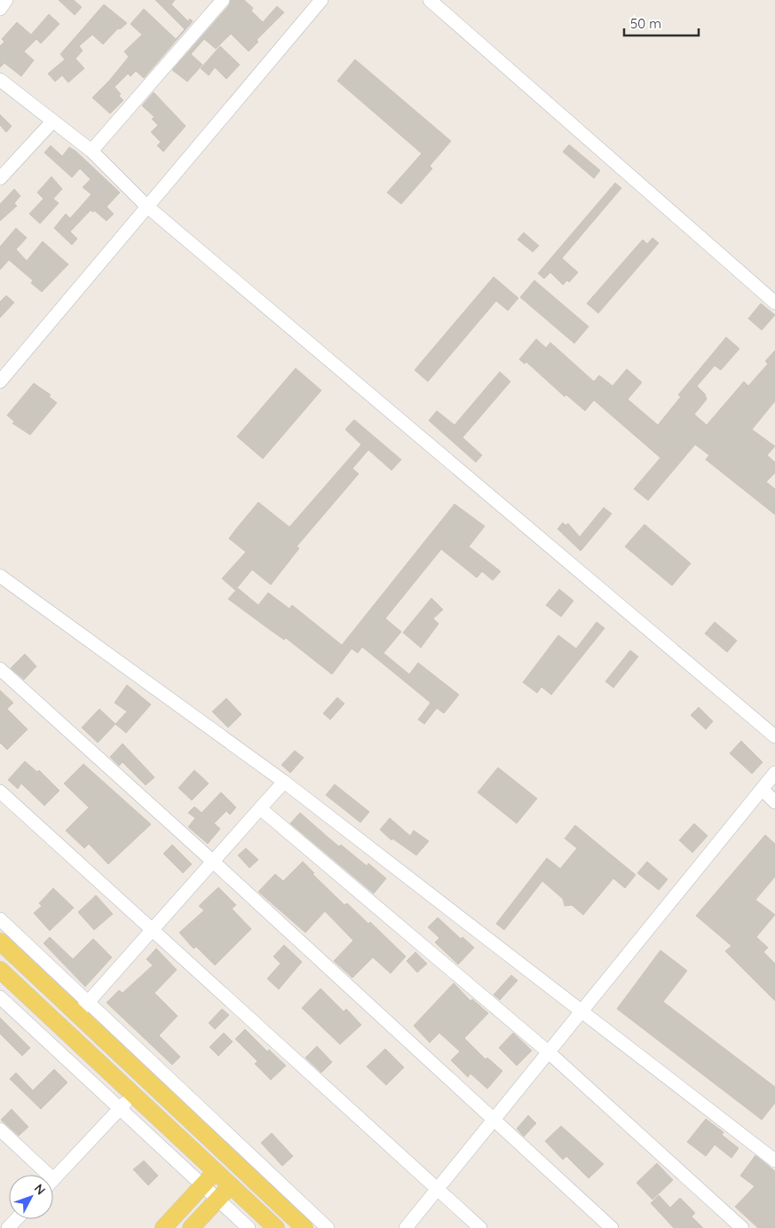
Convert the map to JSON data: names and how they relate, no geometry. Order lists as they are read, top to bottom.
{
  "scale_bar": "50 m",
  "north": "top right"
}
